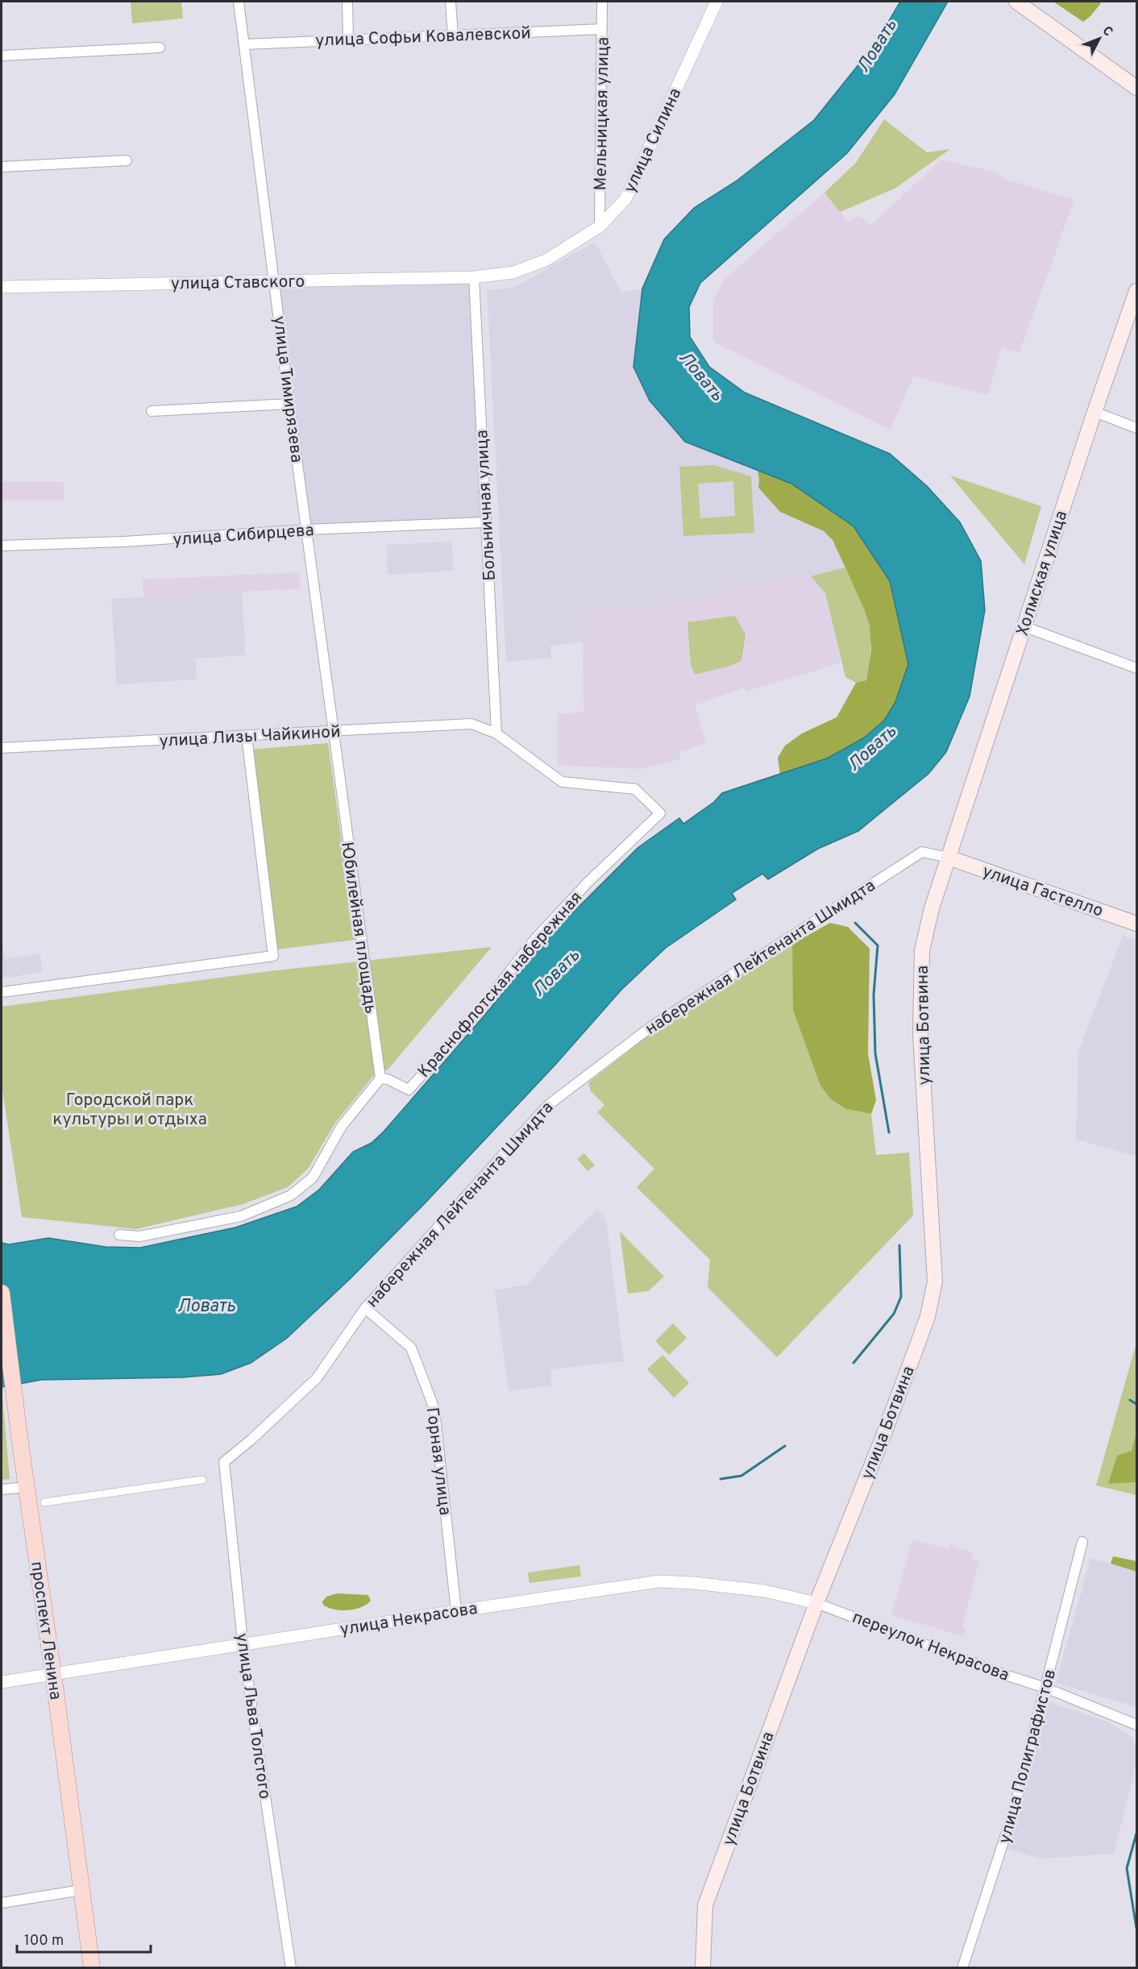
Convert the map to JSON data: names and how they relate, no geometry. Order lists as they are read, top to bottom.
{
  "streets": {
    "main road": [
      "Холмская улица",
      "улица Гастелло",
      "улица Ботвина",
      "проспект Ленина"
    ],
    "street": [
      "улица Софьи Ковалевской",
      "Мельницкая улица",
      "улица Силина",
      "улица Ставского",
      "улица Тимирязева",
      "Больничная улица",
      "улица Сибирцева",
      "улица Лизы Чайкиной",
      "Юбилейная площадь",
      "набережная Лейтенанта Шмидта",
      "Краснофлотская набережная",
      "Горная улица",
      "улица Некрасова",
      "переулок Некрасова",
      "улица Льва Толстого",
      "улица Полиграфистов"
    ]
  },
  "crossings": [
    ["улица Софьи Ковалевской", "Мельницкая улица"],
    ["улица Софьи Ковалевской", "улица Тимирязева"],
    ["Мельницкая улица", "улица Силина"],
    ["улица Силина", "улица Ставского"],
    ["улица Силина", "Больничная улица"],
    ["улица Ставского", "улица Тимирязева"],
    ["улица Ставского", "Больничная улица"],
    ["улица Тимирязева", "улица Сибирцева"],
    ["улица Тимирязева", "улица Лизы Чайкиной"],
    ["улица Тимирязева", "Юбилейная площадь"],
    ["Больничная улица", "улица Сибирцева"],
    ["Больничная улица", "улица Лизы Чайкиной"],
    ["Холмская улица", "улица Гастелло"],
    ["Холмская улица", "набережная Лейтенанта Шмидта"],
    ["Холмская улица", "улица Ботвина"],
    ["улица Лизы Чайкиной", "Краснофлотская набережная"],
    ["улица Гастелло", "набережная Лейтенанта Шмидта"],
    ["улица Гастелло", "улица Ботвина"],
    ["Юбилейная площадь", "Краснофлотская набережная"],
    ["набережная Лейтенанта Шмидта", "улица Ботвина"],
    ["набережная Лейтенанта Шмидта", "Горная улица"],
    ["набережная Лейтенанта Шмидта", "улица Льва Толстого"],
    ["улица Ботвина", "улица Некрасова"],
    ["улица Ботвина", "переулок Некрасова"],
    ["Горная улица", "улица Некрасова"],
    ["улица Некрасова", "проспект Ленина"],
    ["улица Некрасова", "переулок Некрасова"],
    ["улица Некрасова", "улица Льва Толстого"],
    ["переулок Некрасова", "улица Полиграфистов"]
  ],
  "water": ["Ловать"],
  "parks": ["Городской парк культуры и отдыха"],
  "scale_bar": "100 m",
  "north": "top right"
}
